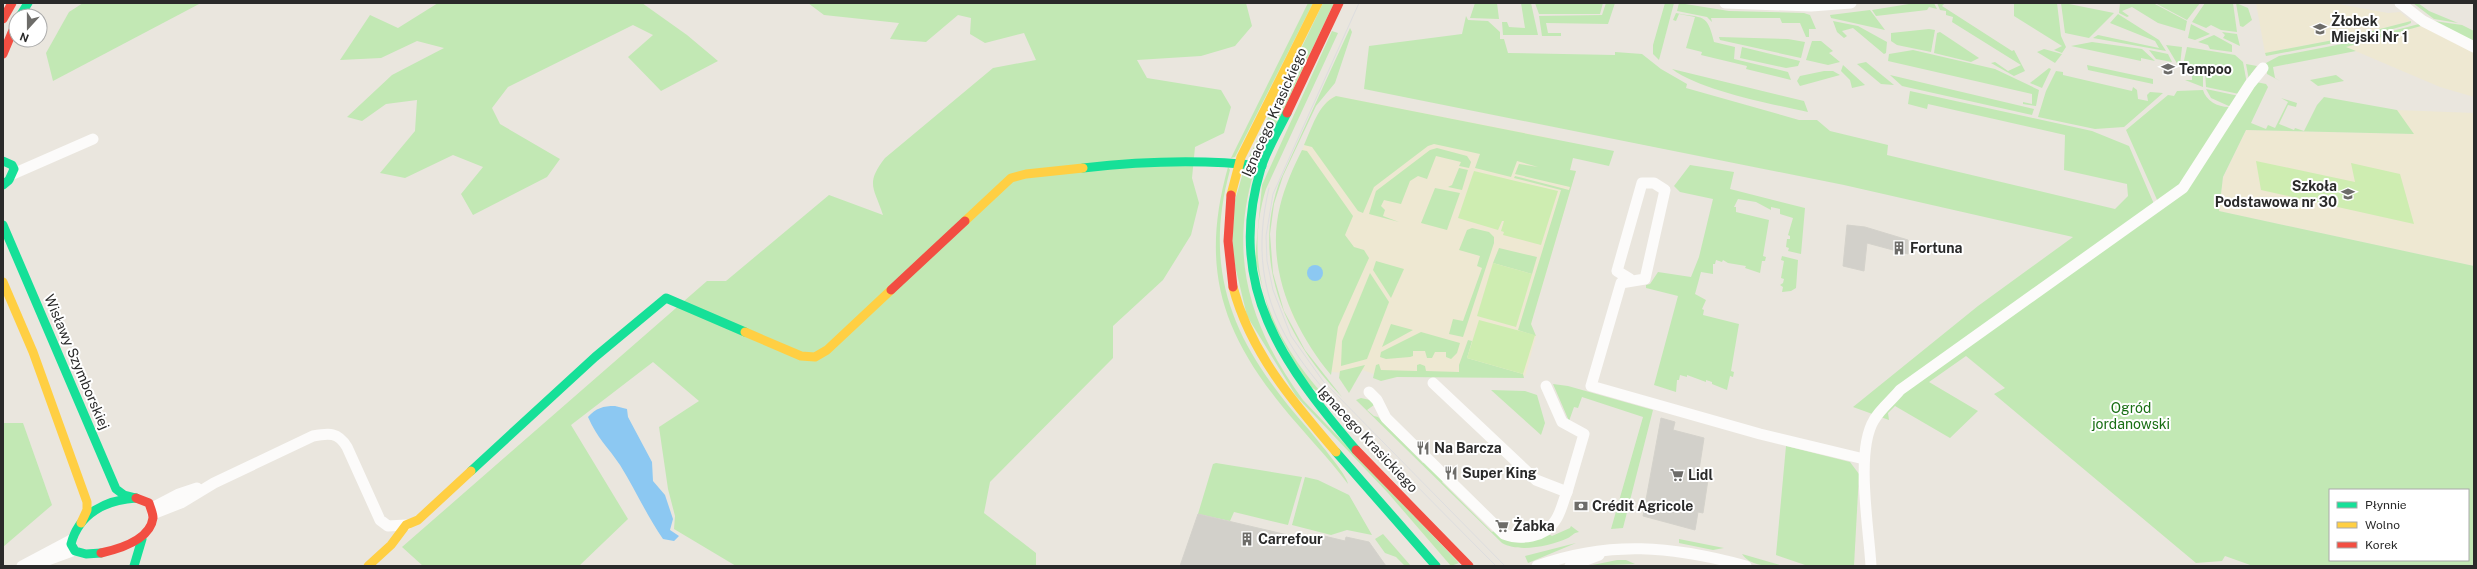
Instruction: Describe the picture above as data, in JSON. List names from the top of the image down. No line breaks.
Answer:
{"streets":{"main road":["Ignacego Krasickiego","Wisławy Szymborskiej"]},"parks":["Ogród jordanowski"],"places":{"school or university":["Żłobek Miejski Nr 1","Tempoo","Szkoła Podstawowa nr 30"],"building":["Fortuna","Carrefour"],"restaurant":["Na Barcza","Super King"],"supermarket":["Lidl","Żabka"],"bank":["Crédit Agricole"]},"legend":["Płynnie","Wolno","Korek"],"north":"bottom"}
